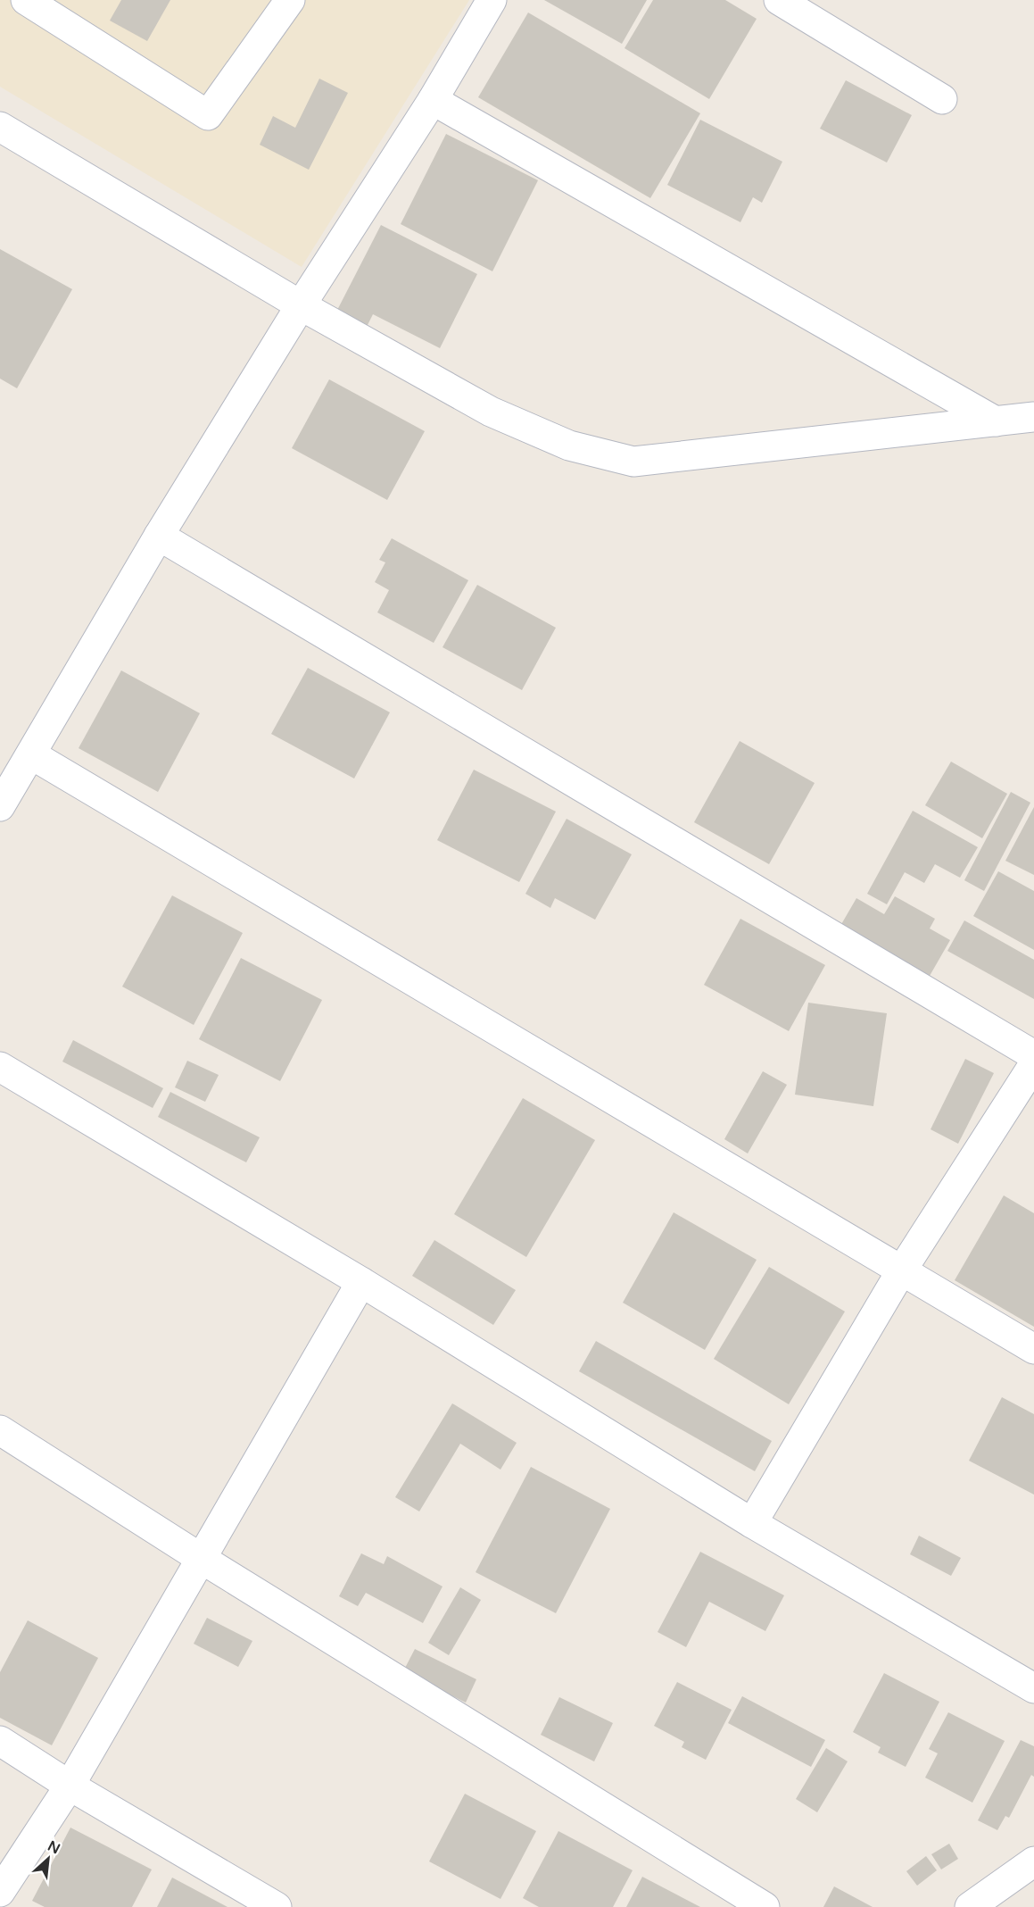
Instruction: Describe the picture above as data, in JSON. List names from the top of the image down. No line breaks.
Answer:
{"north":"top right"}
